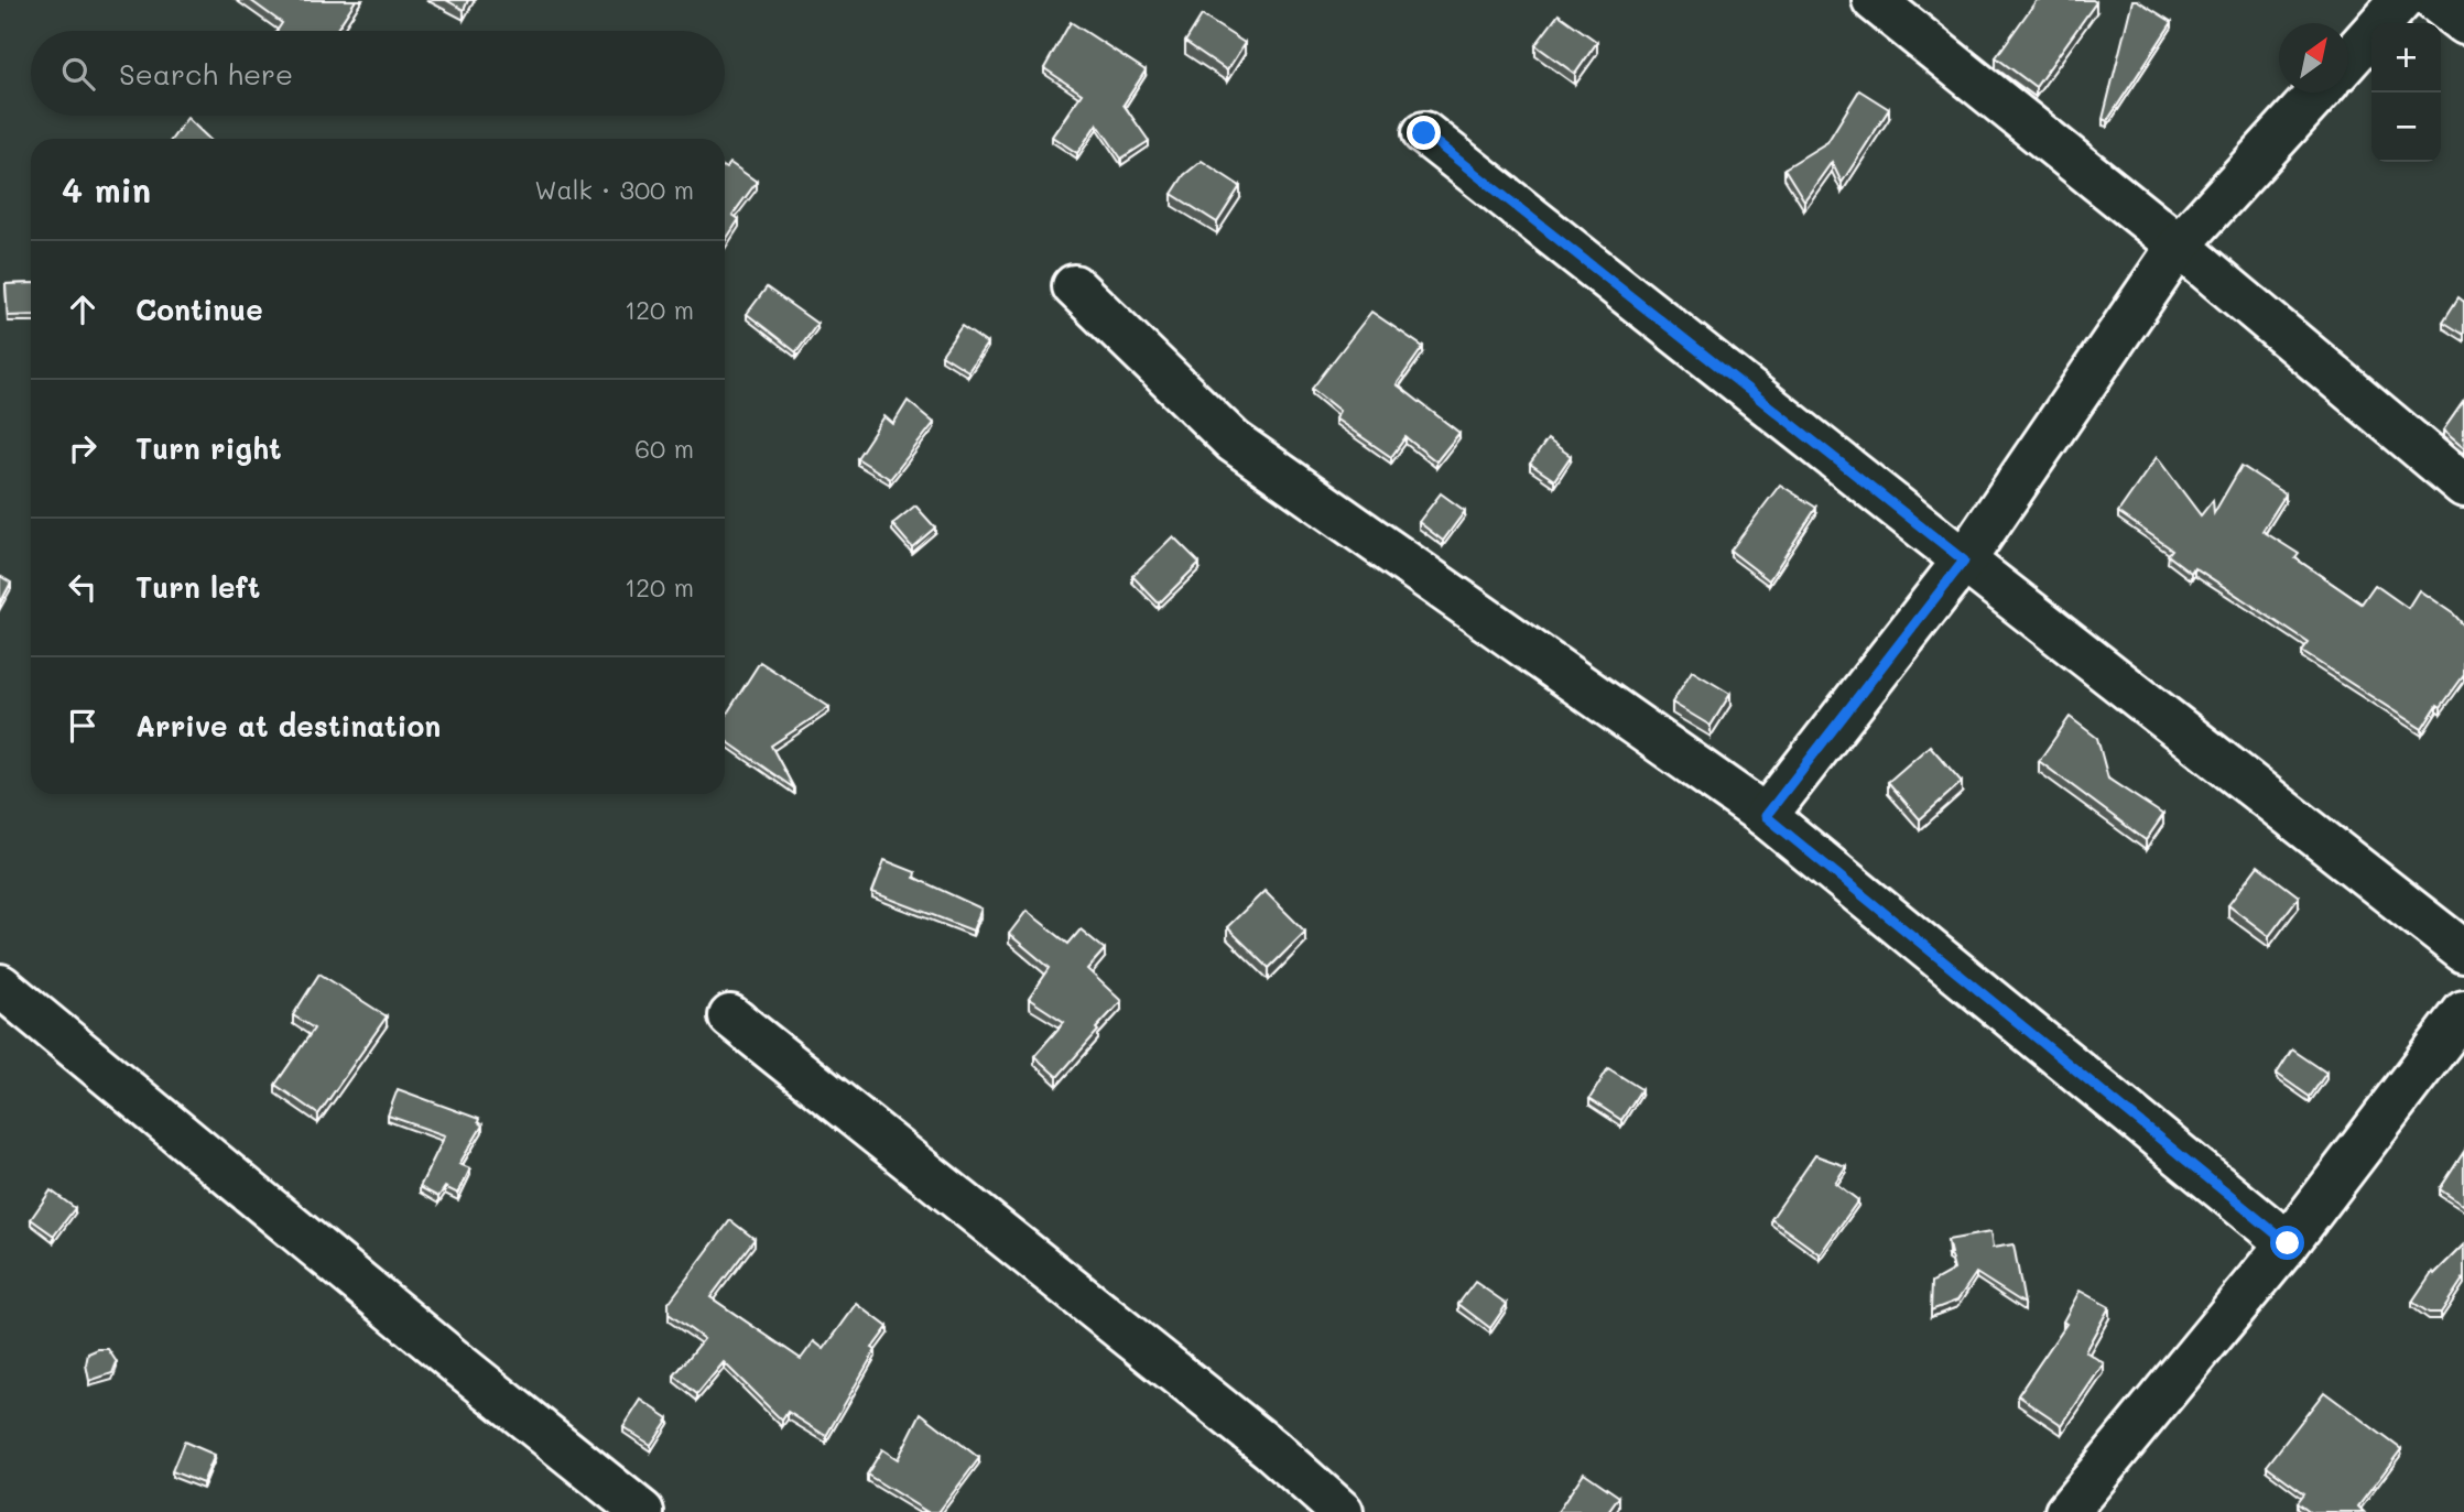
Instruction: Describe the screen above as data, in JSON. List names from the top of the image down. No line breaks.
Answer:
{"north":"top right","page":{"map_buttons":["+","−"],"search":"Search here","heading":["4 min","Walk · 300 m"],"list":[["Continue","120 m"],["Turn right","60 m"],["Turn left","120 m"],"Arrive at destination"]}}
